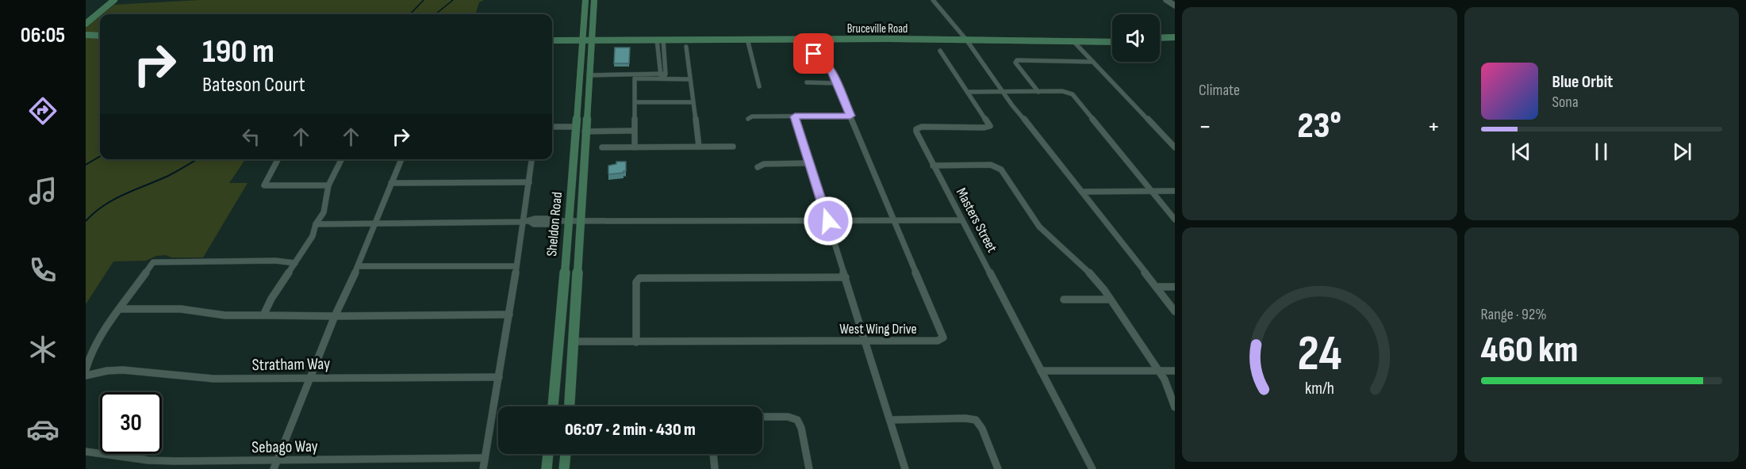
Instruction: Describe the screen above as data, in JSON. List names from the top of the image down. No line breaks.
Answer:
{"streets":{"main road":["Bruceville Road","Sheldon Road"],"street":["Masters Street","West Wing Drive","Stratham Way","Sebago Way"]},"crossings":[["Bruceville Road","Sheldon Road"],["Sheldon Road","West Wing Drive"]],"page":{"tabs":"06:05","tile":["Climate",["Range · 92%","460 km"]],"turn":["190 m","Bateson Court"],"song":["Blue Orbit","Sona"],"heat":["−","23°","+"],"limit":"30","trip":"06:07 · 2 min · 430 m","gauge":["24","km/h"]}}
